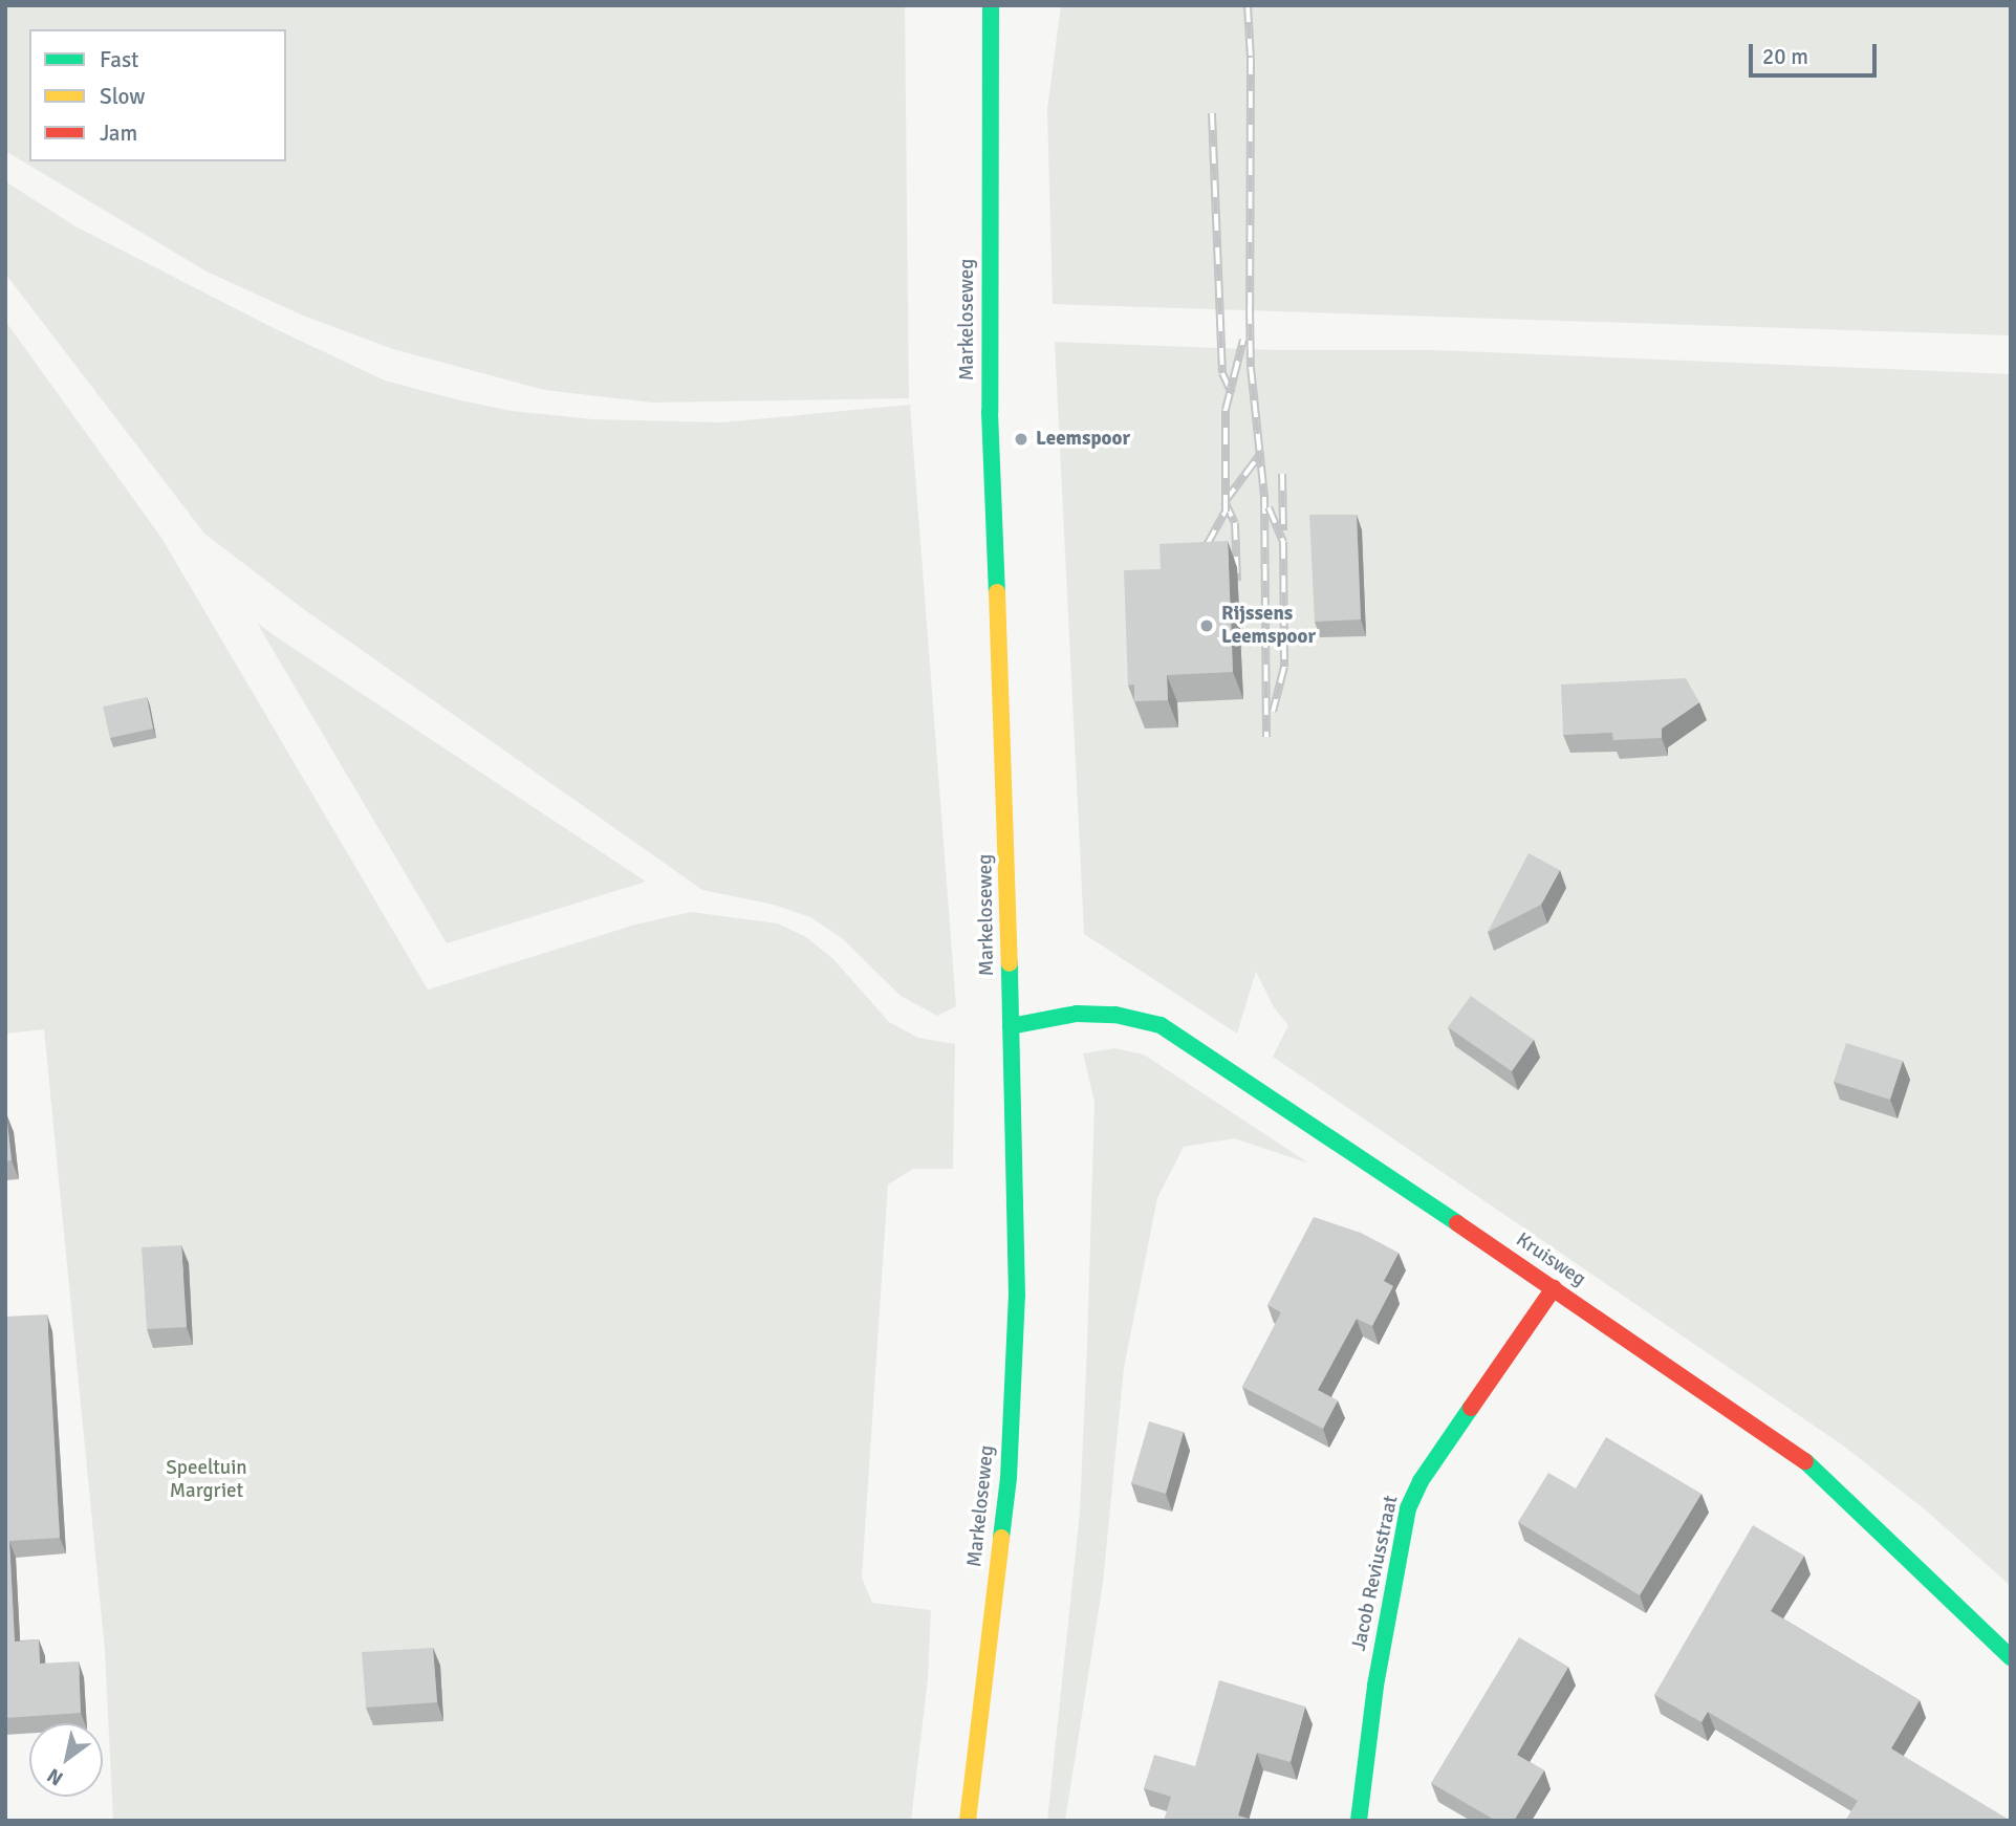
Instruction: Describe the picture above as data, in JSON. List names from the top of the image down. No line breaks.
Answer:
{"streets":{"main road":["Markeloseweg","Kruisweg","Jacob Reviusstraat"]},"crossings":[["Markeloseweg","Kruisweg"],["Kruisweg","Jacob Reviusstraat"]],"parks":["Speeltuin Margriet"],"places":["Leemspoor","Rijssens Leemspoor"],"legend":["Fast","Slow","Jam"],"scale_bar":"20 m","north":"bottom left"}
